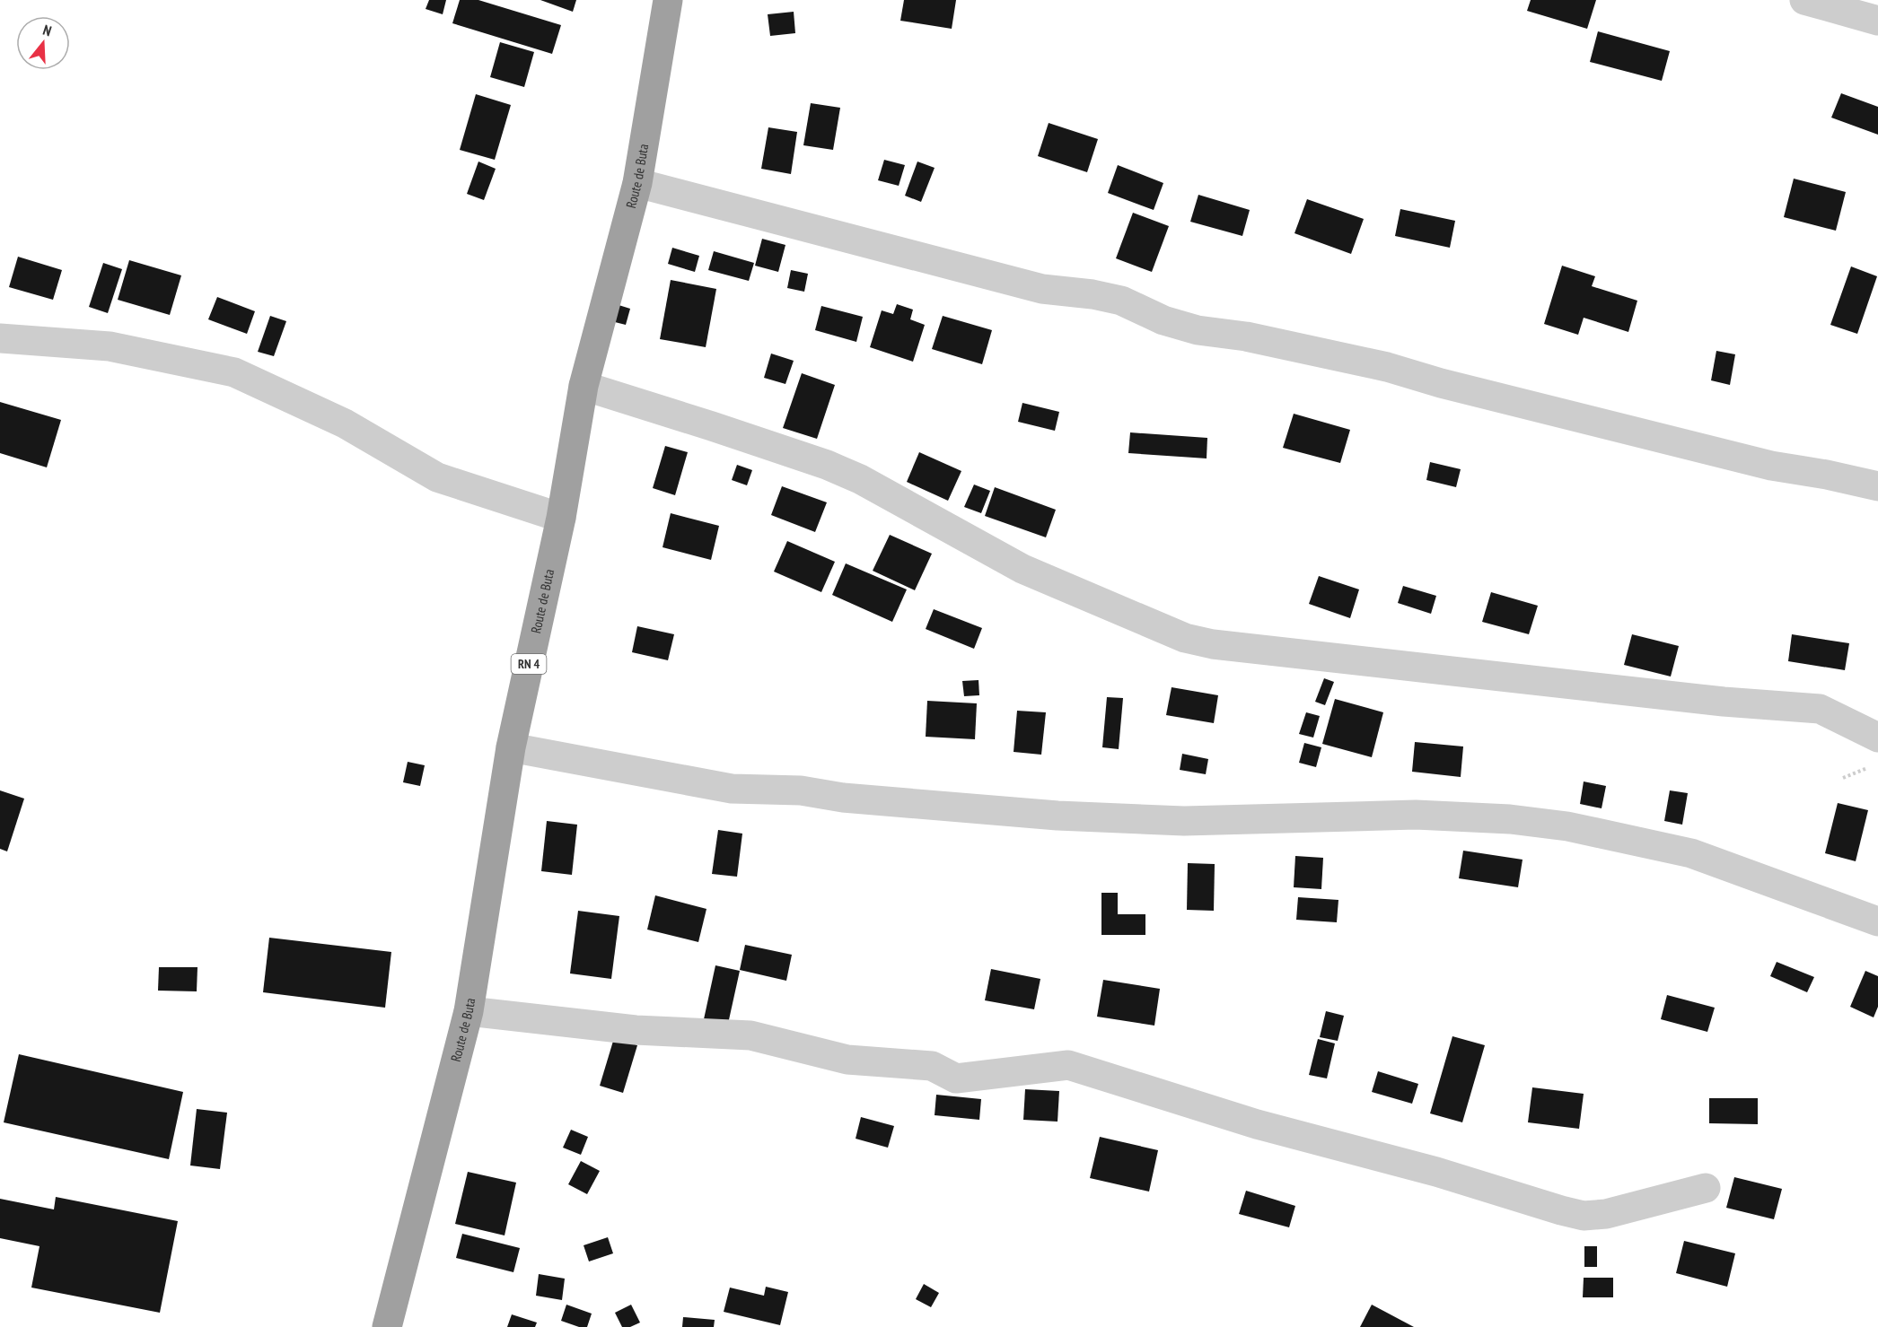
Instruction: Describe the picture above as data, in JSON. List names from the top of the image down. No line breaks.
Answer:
{"streets":{"highway":["Route de Buta","RN 4"]},"north":"top"}
